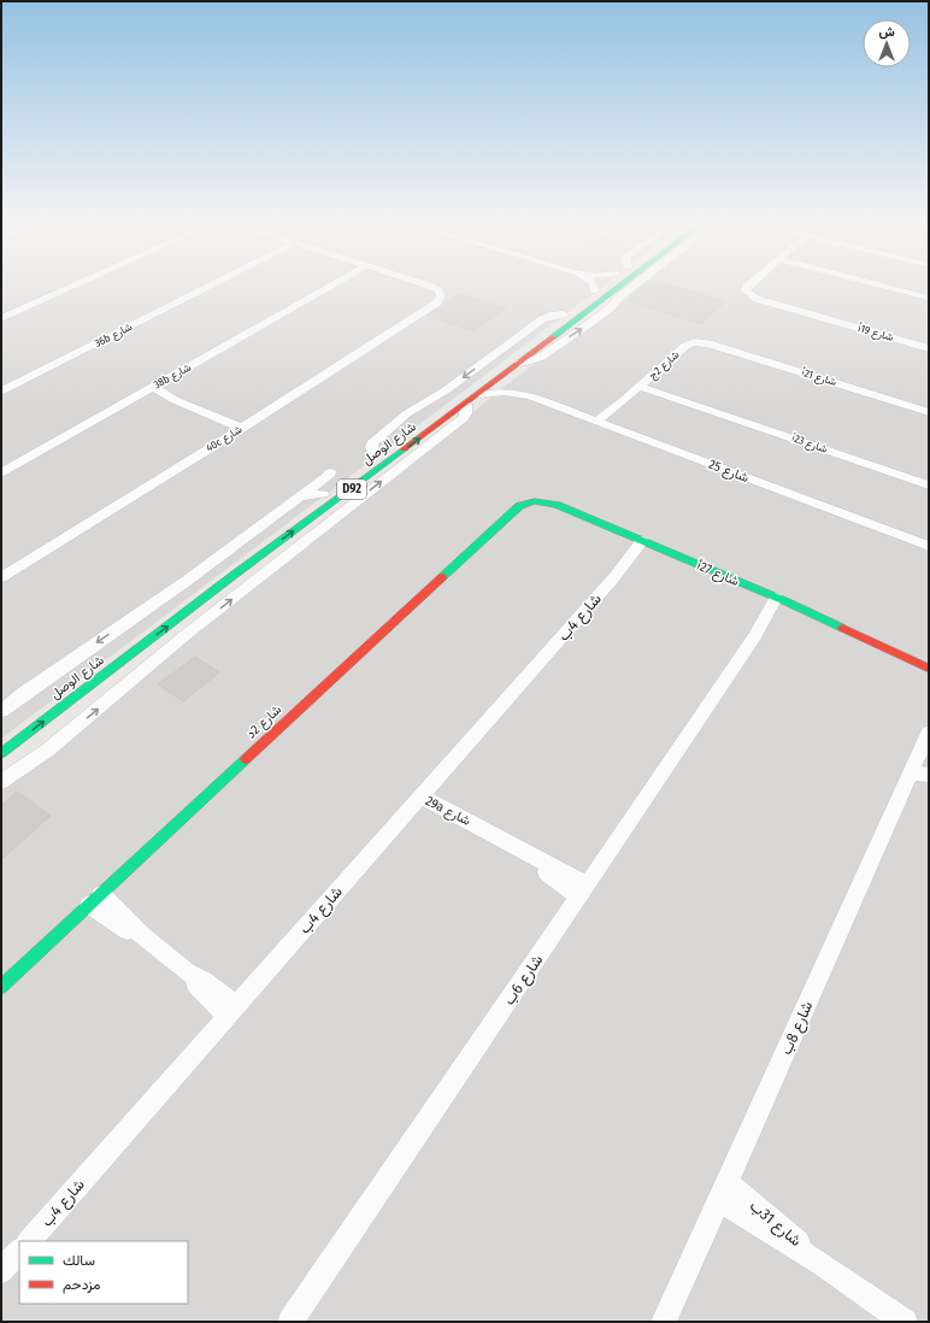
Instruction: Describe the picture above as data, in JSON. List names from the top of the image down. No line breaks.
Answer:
{"streets":{"main road":["شارع الوصل","D92","شارع 27أ","شارع 2د"],"street":["شارع 19أ","36b شارع","شارع 2ج","38b شارع","شارع 21أ","40c شارع","شارع 23أ","شارع 25","شارع 4ب","29a شارع","شارع 6ب","شارع 8ب","شارع 31ب"]},"crossings":[["شارع 2ج","شارع 21أ"],["شارع 2ج","شارع 23أ"],["شارع 2ج","شارع 25"],["شارع الوصل","شارع 25"],["شارع 27أ","شارع 4ب"],["شارع 27أ","شارع 2د"],["شارع 27أ","شارع 6ب"],["شارع 4ب","29a شارع"],["29a شارع","شارع 6ب"],["شارع 8ب","شارع 31ب"]],"legend":["سالك","مزدحم"],"north":"top"}
